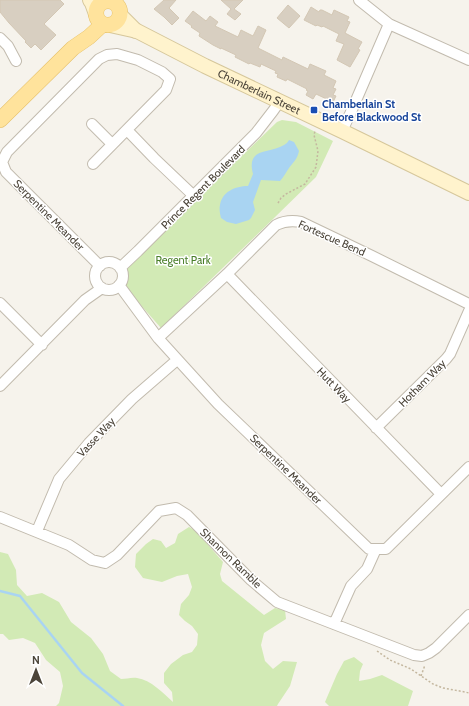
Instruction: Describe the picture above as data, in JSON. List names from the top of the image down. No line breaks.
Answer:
{"streets":{"main road":["Chamberlain Street"],"street":["Prince Regent Boulevard","Serpentine Meander","Fortescue Bend","Hotham Way","Hutt Way","Vasse Way","Shannon Ramble"]},"crossings":[["Chamberlain Street","Prince Regent Boulevard"],["Prince Regent Boulevard","Serpentine Meander"],["Serpentine Meander","Fortescue Bend"],["Serpentine Meander","Vasse Way"],["Fortescue Bend","Hutt Way"],["Hotham Way","Hutt Way"],["Vasse Way","Shannon Ramble"]],"parks":["Regent Park"],"places":{"transit":["Chamberlain St Before Blackwood St"]},"north":"top"}
